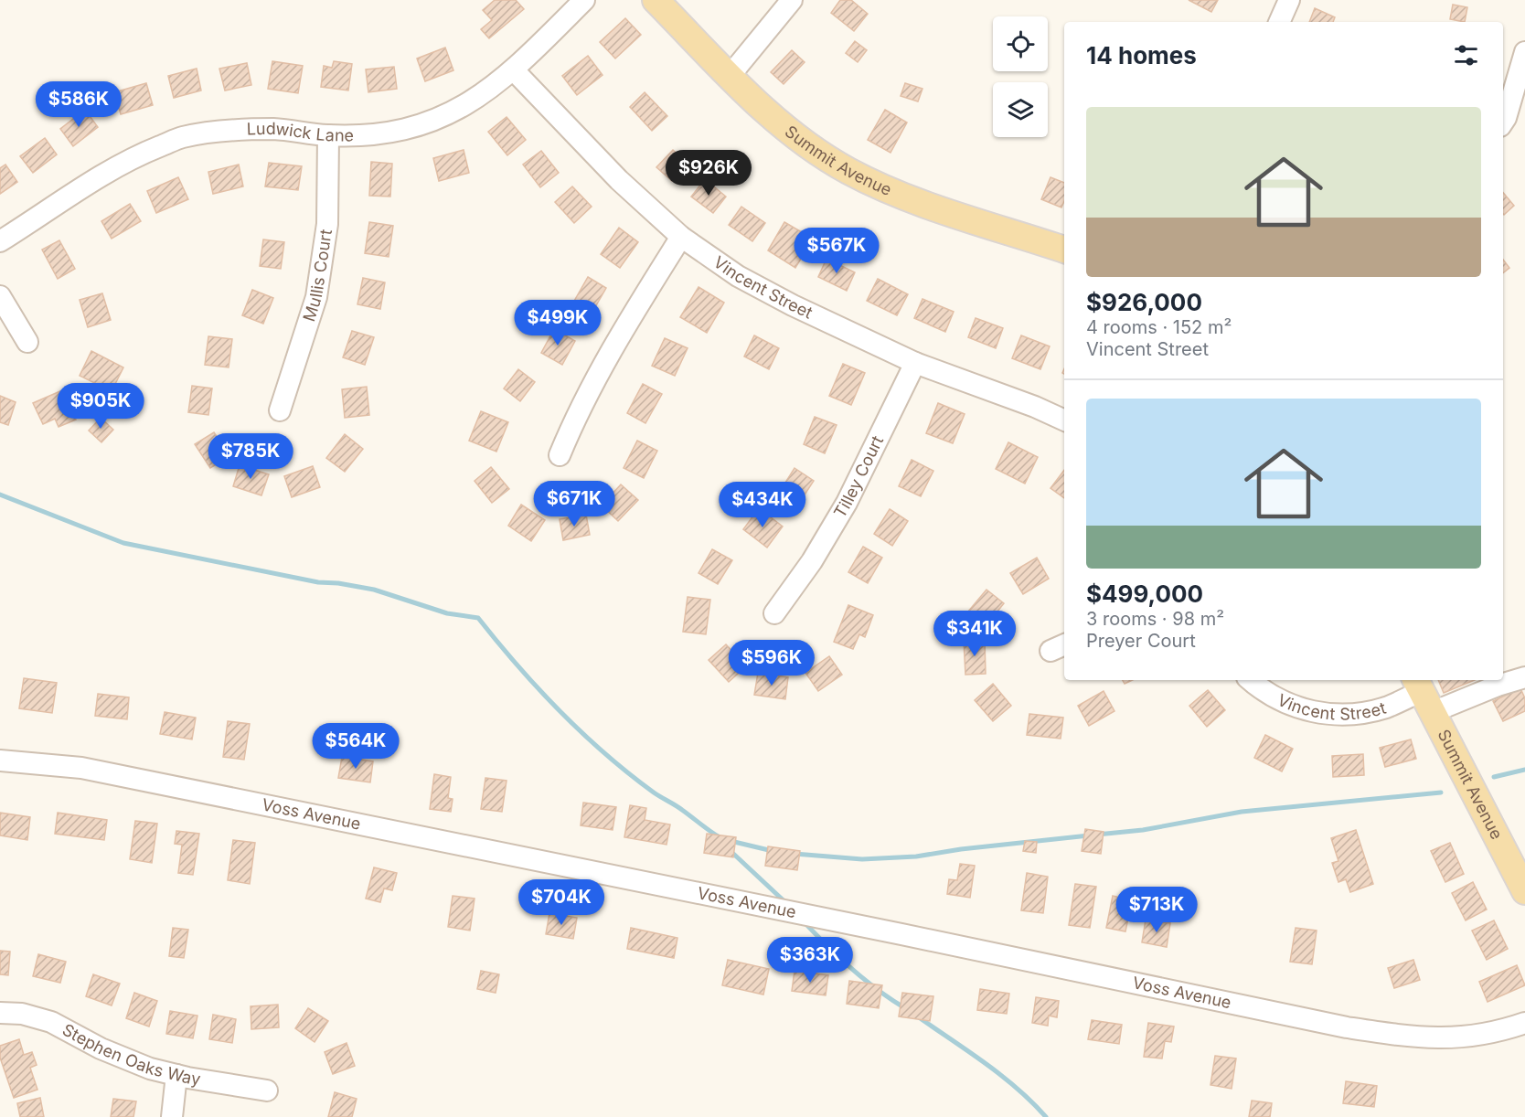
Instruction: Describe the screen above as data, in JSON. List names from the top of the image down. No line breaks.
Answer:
{"streets":{"main road":["Summit Avenue"],"street":["Ludwick Lane","Mullis Court","Vincent Street","Tilley Court","Voss Avenue","Stephen Oaks Way"]},"crossings":[["Ludwick Lane","Mullis Court"],["Ludwick Lane","Vincent Street"],["Summit Avenue","Vincent Street"],["Vincent Street","Tilley Court"]],"page":{"heading":"14 homes","price":["$586K","$926K","$567K","$499K","$905K","$785K","$671K","$434K","$341K","$596K","$564K","$704K","$713K","$363K"],"list":[{"name":"$926,000","note":"4 rooms · 152 m² · Vincent Street"},{"name":"$499,000","note":"3 rooms · 98 m² · Preyer Court"}]}}
